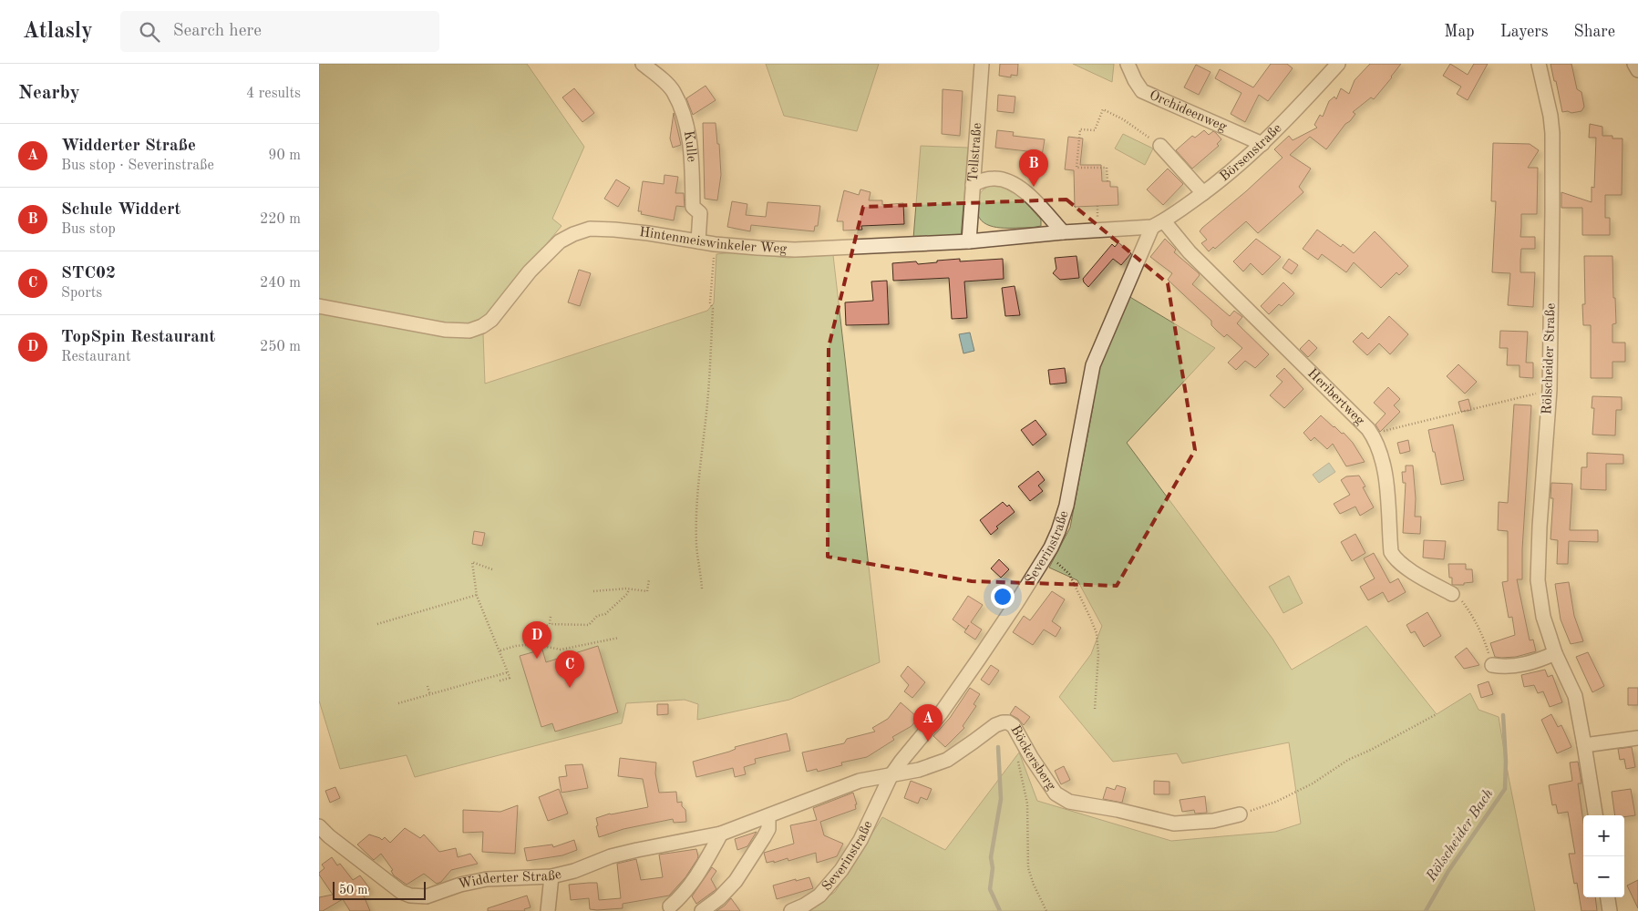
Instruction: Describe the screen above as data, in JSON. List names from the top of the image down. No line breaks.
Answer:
{"streets":{"street":["Orchideenweg","Kulle","Börsenstraße","Tellstraße","Hintenmeiswinkeler Weg","Rölscheider Straße","Heribertweg","Severinstraße","Böckersberg","Widderter Straße"]},"crossings":[["Orchideenweg","Börsenstraße"],["Kulle","Hintenmeiswinkeler Weg"],["Börsenstraße","Hintenmeiswinkeler Weg"],["Börsenstraße","Heribertweg"],["Börsenstraße","Severinstraße"],["Tellstraße","Hintenmeiswinkeler Weg"],["Hintenmeiswinkeler Weg","Heribertweg"],["Hintenmeiswinkeler Weg","Severinstraße"],["Heribertweg","Severinstraße"],["Severinstraße","Böckersberg"],["Severinstraße","Widderter Straße"],["Böckersberg","Widderter Straße"]],"water":["Rölscheider Bach"],"scale_bar":"50 m","page":{"header":"Atlasly","search":"Search here","nav":["Map","Layers","Share"],"heading":["Nearby","4 results"],"list":[{"mark":"A","name":"Widderter Straße","note":"Bus stop · Severinstraße","value":"90 m"},{"mark":"B","name":"Schule Widdert","note":"Bus stop","value":"220 m"},{"mark":"C","name":"STC02","note":"Sports","value":"240 m"},{"mark":"D","name":"TopSpin Restaurant","note":"Restaurant","value":"250 m"}],"pins":["B","D","C","A"],"map_buttons":["+","−"],"scale":"50 m"}}
